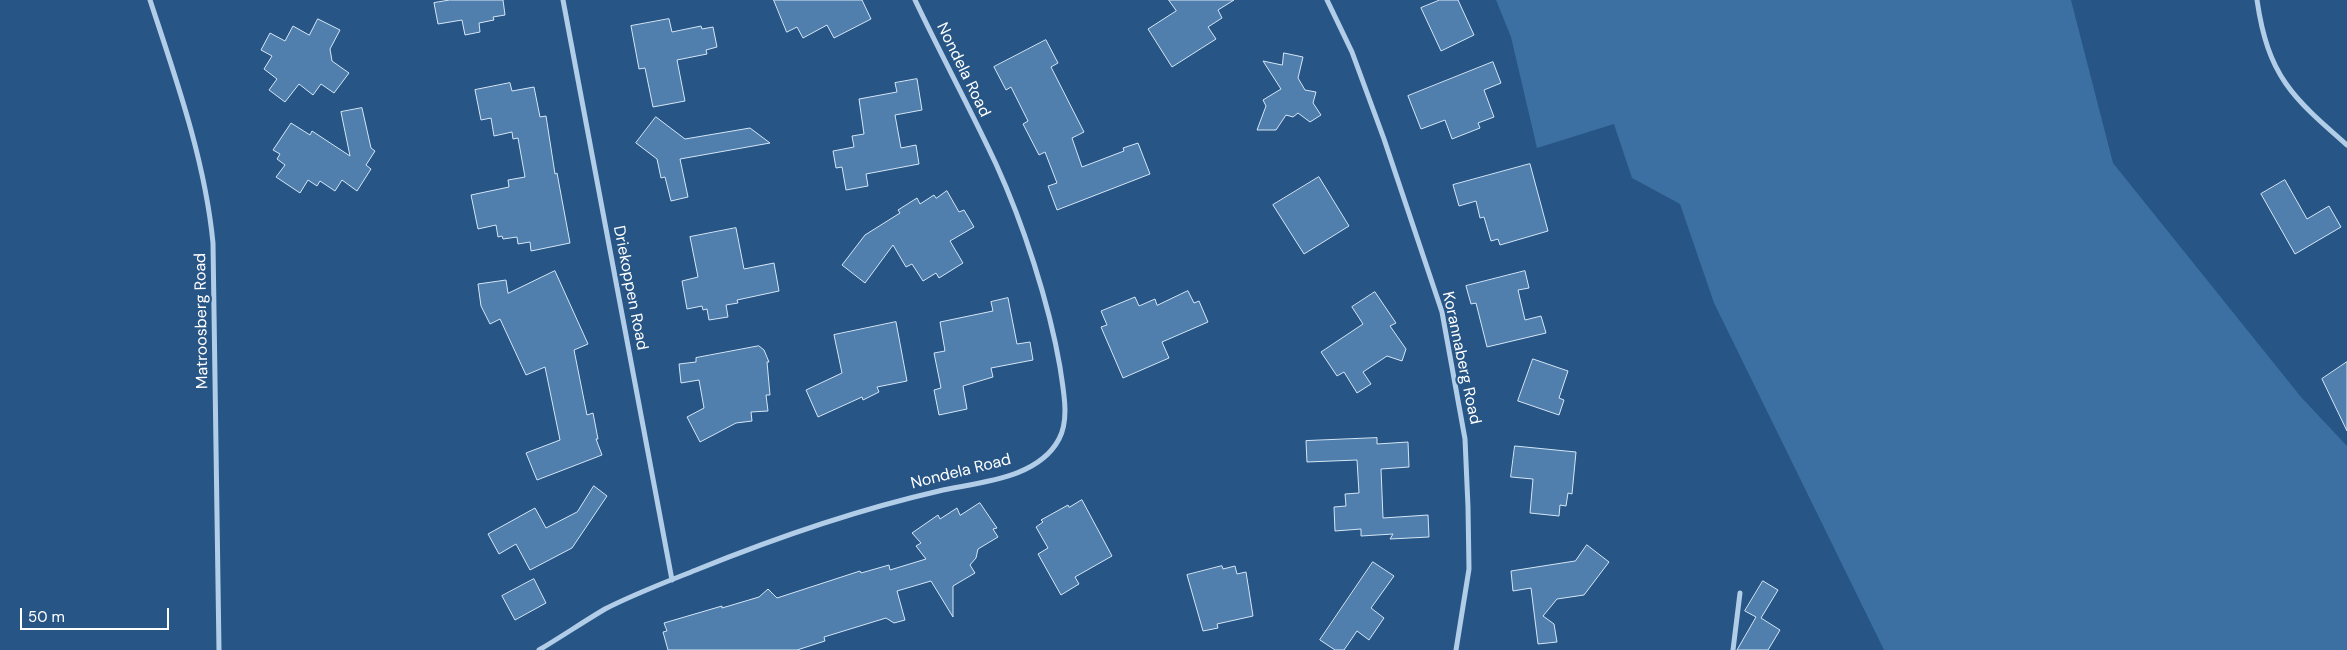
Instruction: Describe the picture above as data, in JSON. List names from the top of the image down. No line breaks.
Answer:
{"streets":{"street":["Nondela Road","Driekoppen Road","Matroosberg Road","Korannaberg Road"]},"crossings":[["Nondela Road","Driekoppen Road"]],"scale_bar":"50 m"}
